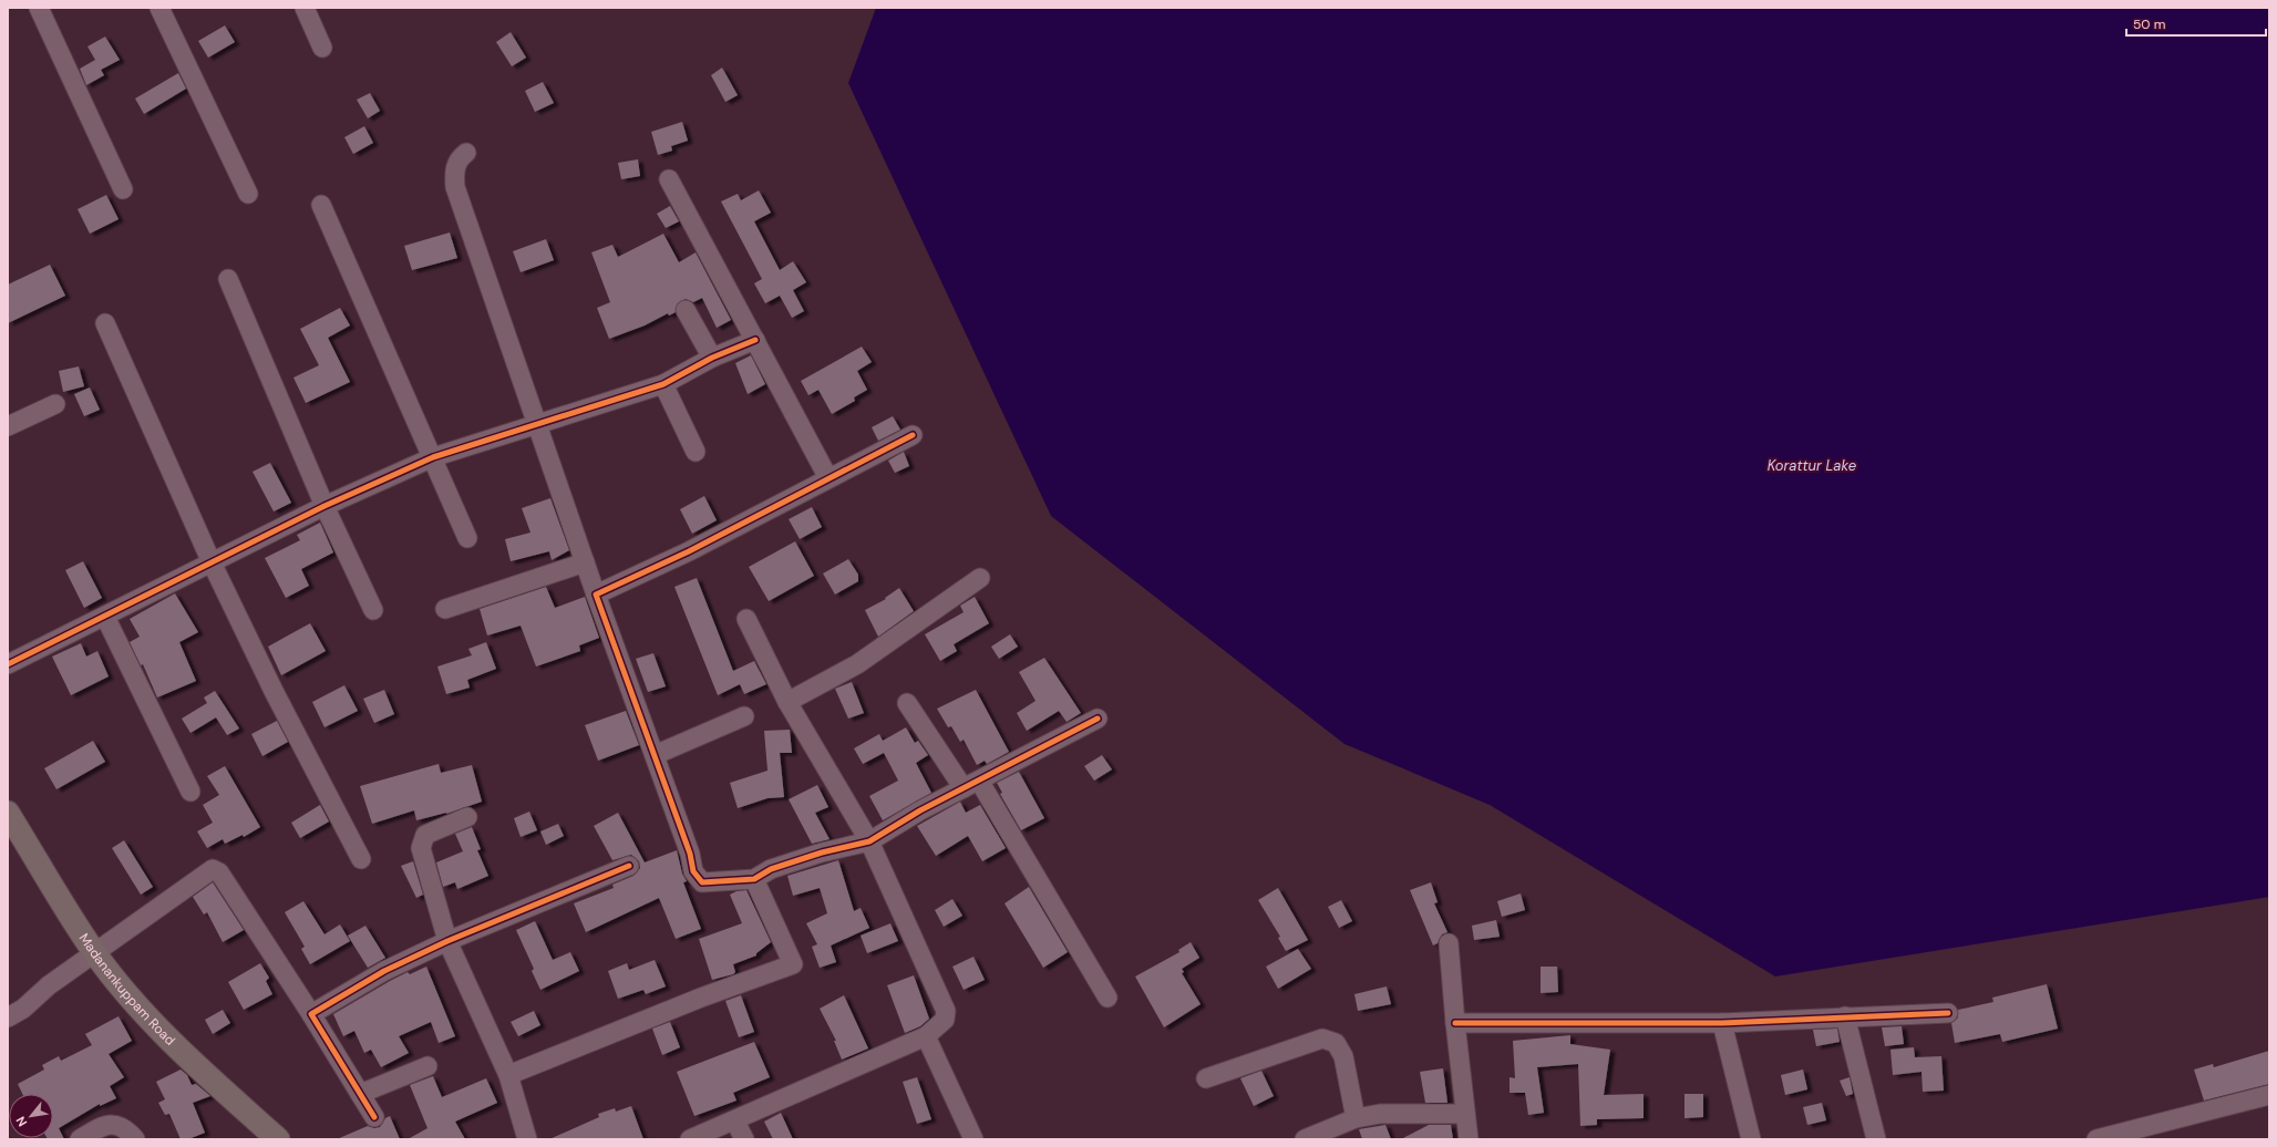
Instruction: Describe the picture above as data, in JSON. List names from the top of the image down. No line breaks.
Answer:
{"streets":{"main road":["Madanankuppam Road"]},"water":["Korattur Lake"],"scale_bar":"50 m","north":"bottom left"}
